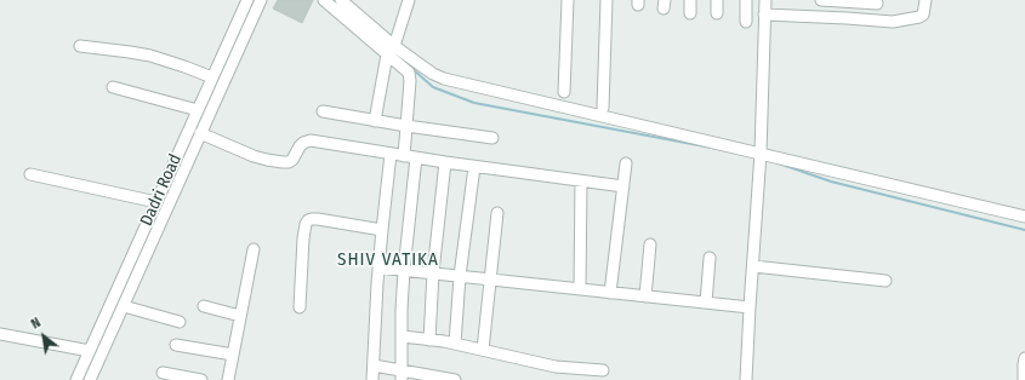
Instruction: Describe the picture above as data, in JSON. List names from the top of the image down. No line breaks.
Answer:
{"streets":{"street":["Dadri Road"]},"districts":["SHIV VATIKA"],"north":"top left"}
